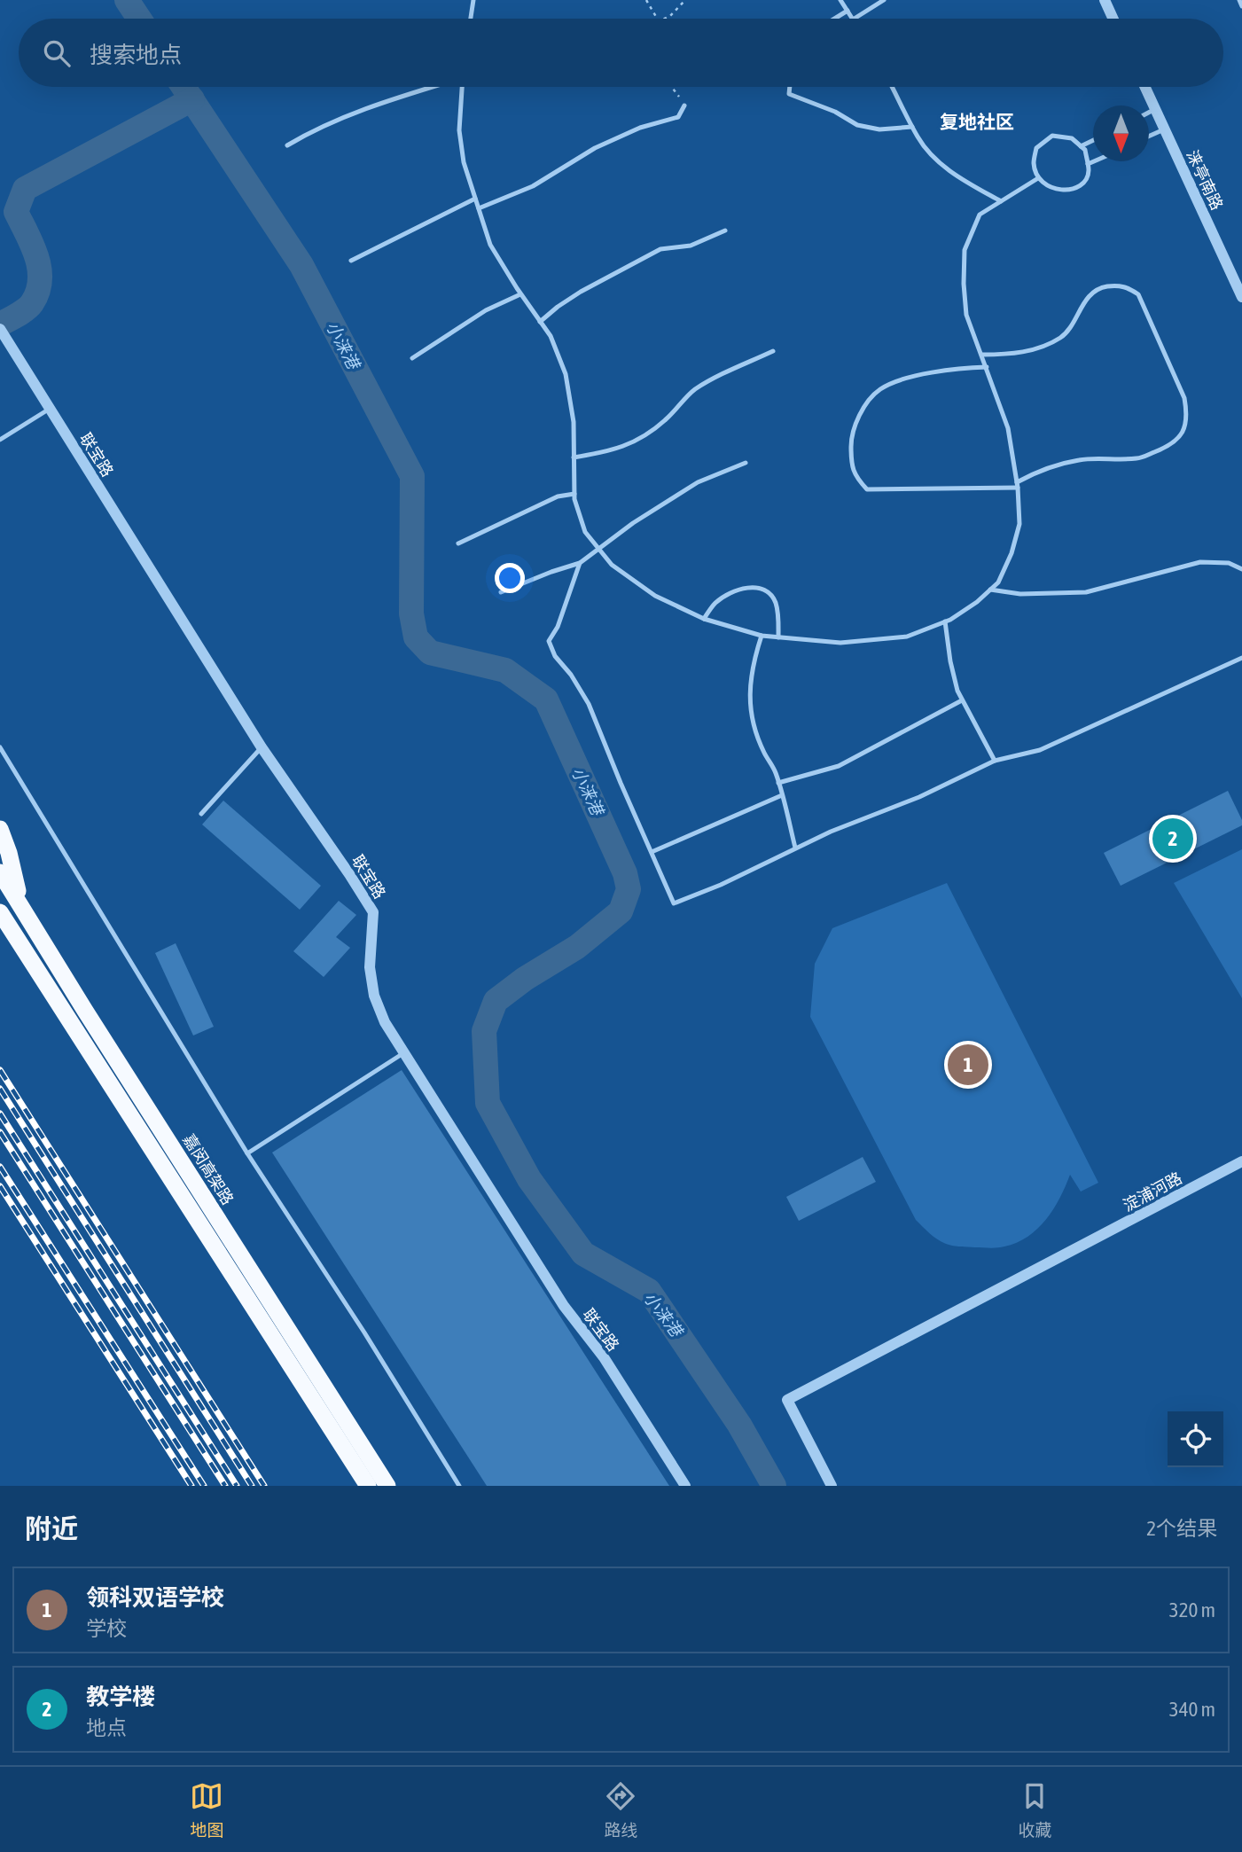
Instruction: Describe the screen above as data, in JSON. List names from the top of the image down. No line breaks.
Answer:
{"streets":{"highway":["嘉闵高架路"],"street":["涞亭南路","联宝路","淀浦河路"]},"districts":["复地社区"],"water":["小涞港"],"north":"bottom","page":{"search":"搜索地点","pins":["2","1"],"heading":["附近","2个结果"],"list":[{"mark":"1","name":"领科双语学校","note":"学校","value":"320 m"},{"mark":"2","name":"教学楼","note":"地点","value":"340 m"}],"nav":["地图","路线","收藏"]}}
